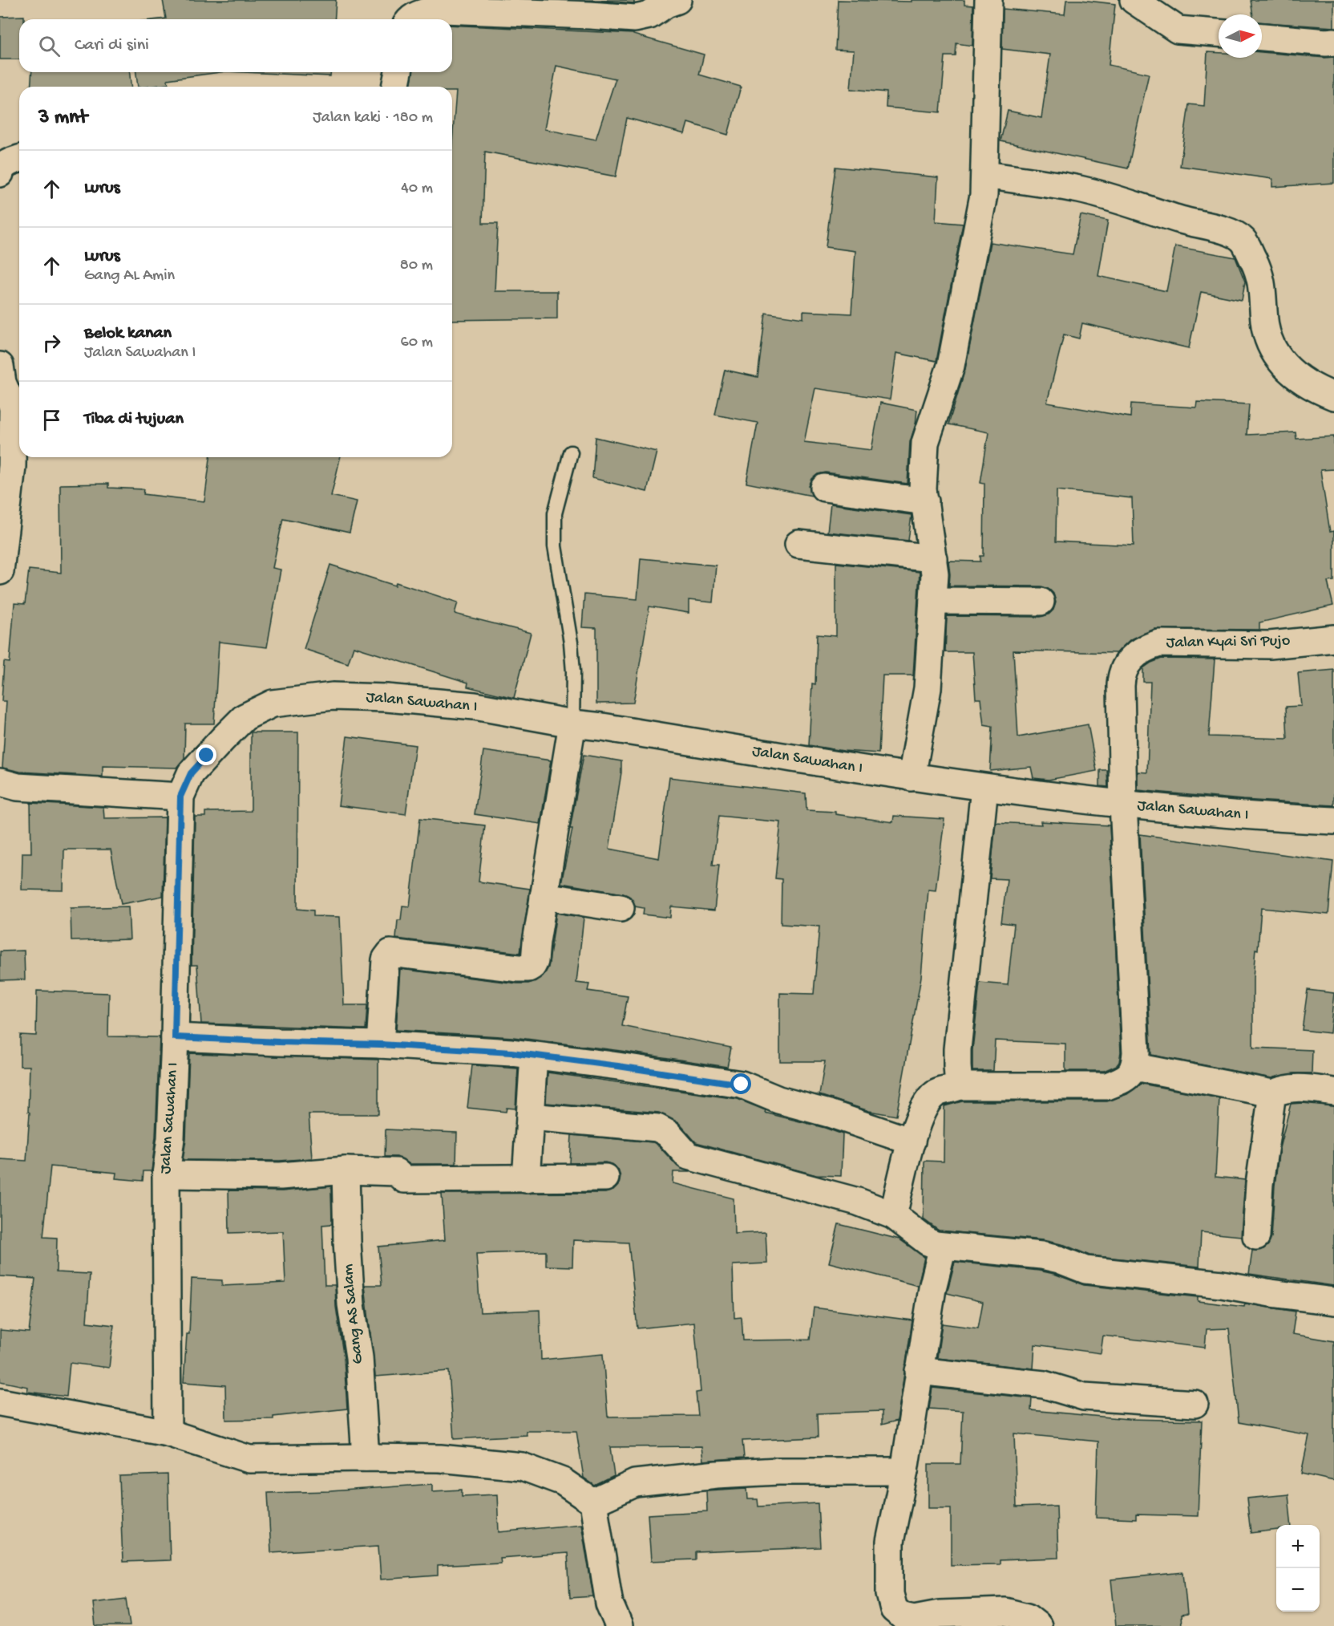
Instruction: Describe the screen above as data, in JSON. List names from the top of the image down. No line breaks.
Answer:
{"streets":{"street":["Jalan Kyai Sri Pujo","Jalan Sawahan I","Gang AS Salam"]},"crossings":[["Jalan Kyai Sri Pujo","Jalan Sawahan I"]],"north":"right","page":{"search":"Cari di sini","heading":["3 mnt","Jalan kaki · 180 m"],"list":[["Lurus","40 m"],["Lurus","Gang AL Amin","80 m"],["Belok kanan","Jalan Sawahan I","60 m"],"Tiba di tujuan"],"map_buttons":["+","−"]}}
